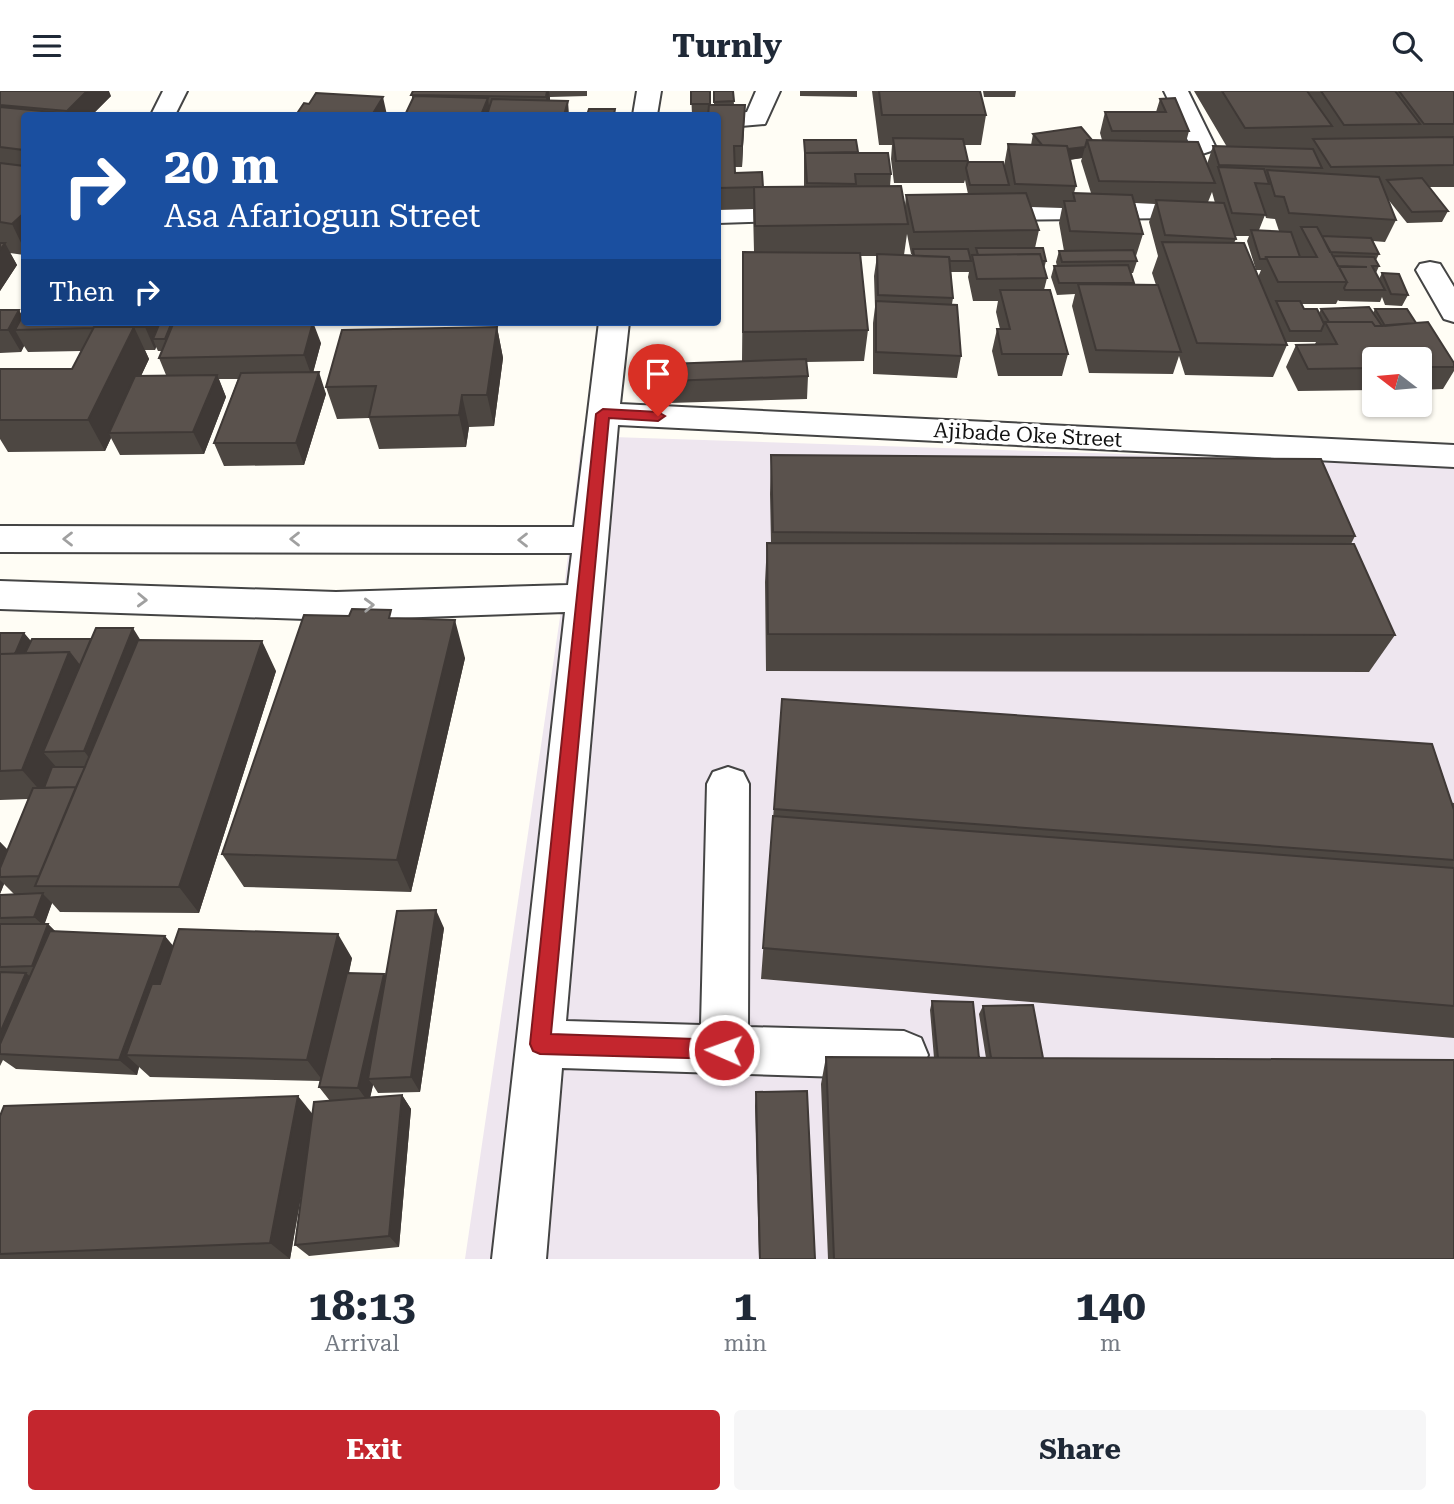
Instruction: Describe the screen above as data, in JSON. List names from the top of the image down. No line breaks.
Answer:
{"streets":{"street":["Ajibade Oke Street"]},"north":"left","page":{"header":"Turnly","turn":["20 m","Asa Afariogun Street"],"then":"Then","eta":["18:13","Arrival","1","min","140","m"],"buttons":["Exit","Share"]}}
